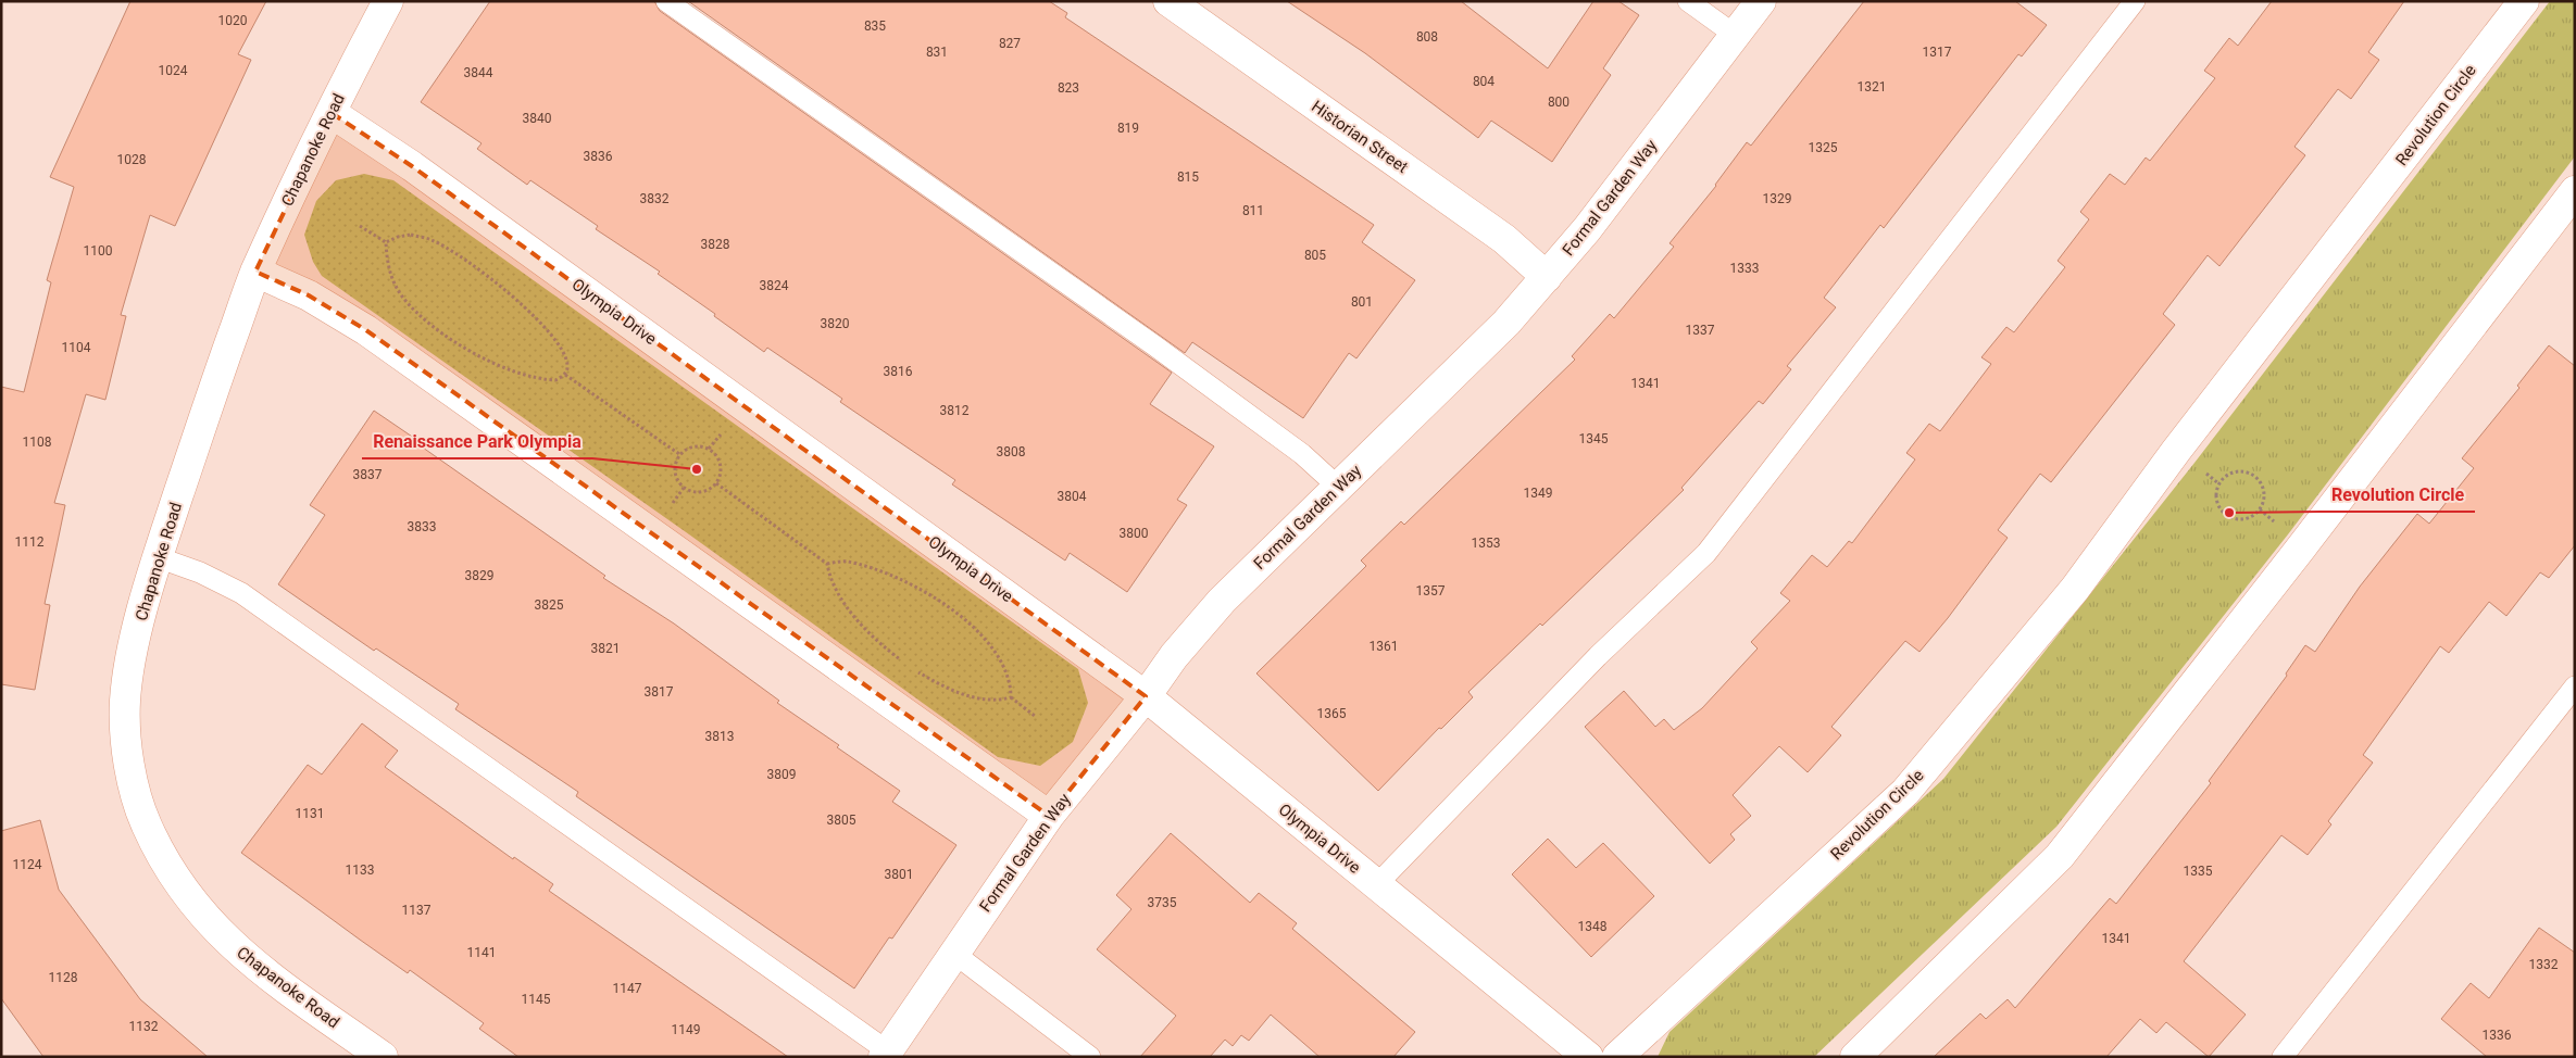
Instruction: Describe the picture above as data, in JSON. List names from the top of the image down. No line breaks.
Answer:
{"streets":{"street":["Revolution Circle","Historian Street","Chapanoke Road","Formal Garden Way","Olympia Drive"]},"crossings":[["Historian Street","Formal Garden Way"],["Chapanoke Road","Olympia Drive"],["Formal Garden Way","Olympia Drive"]],"places":["Renaissance Park Olympia","Revolution Circle"],"house_numbers":["1020","835","808","827","831","1317","1024","3844","804","1321","823","800","3840","819","1325","3836","1028","815","3832","1329","811","3828","1100","805","1333","3824","801","3820","1337","1104","3816","1341","3812","1345","1108","3808","3837","1349","3804","3833","3800","1112","1353","3829","1357","3825","1361","3821","3817","1365","3813","3809","1131","3805","1124","1133","1335","3801","3735","1137","1348","1341","1141","1332","1128","1147","1145","1132","1149","1336"]}
